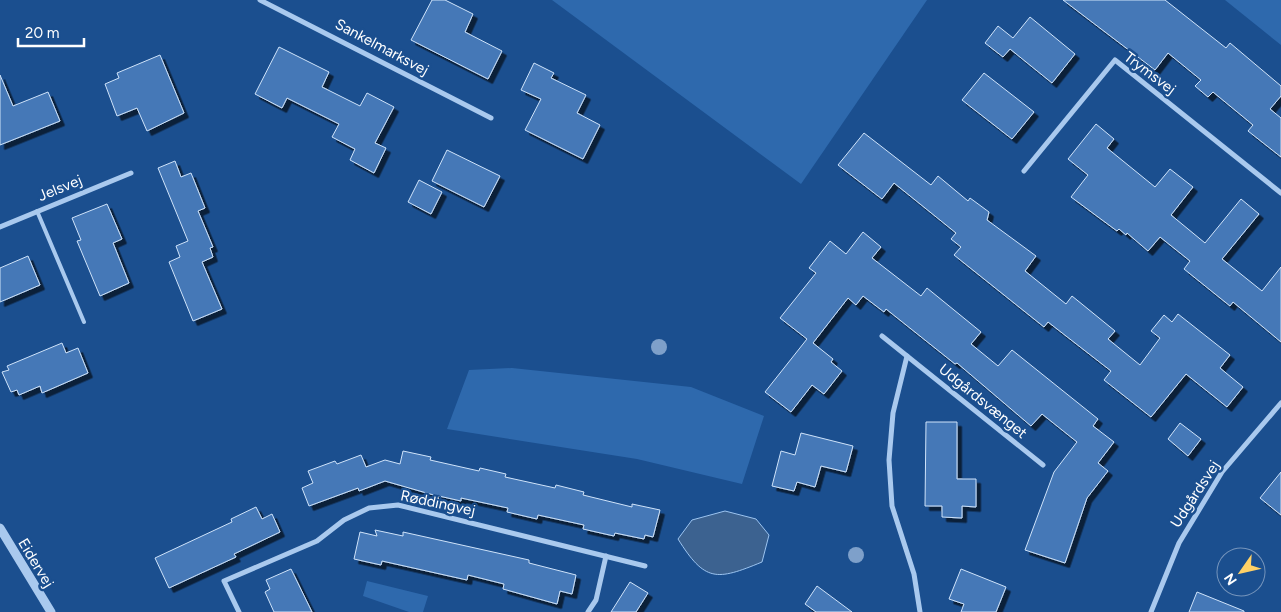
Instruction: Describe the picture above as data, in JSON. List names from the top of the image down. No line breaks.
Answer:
{"streets":{"street":["Sankelmarksvej","Trymsvej","Jelsvej","Udgårdsvænget","Udgårdsvej","Røddingvej","Eidervej"]},"scale_bar":"20 m","north":"bottom left"}
